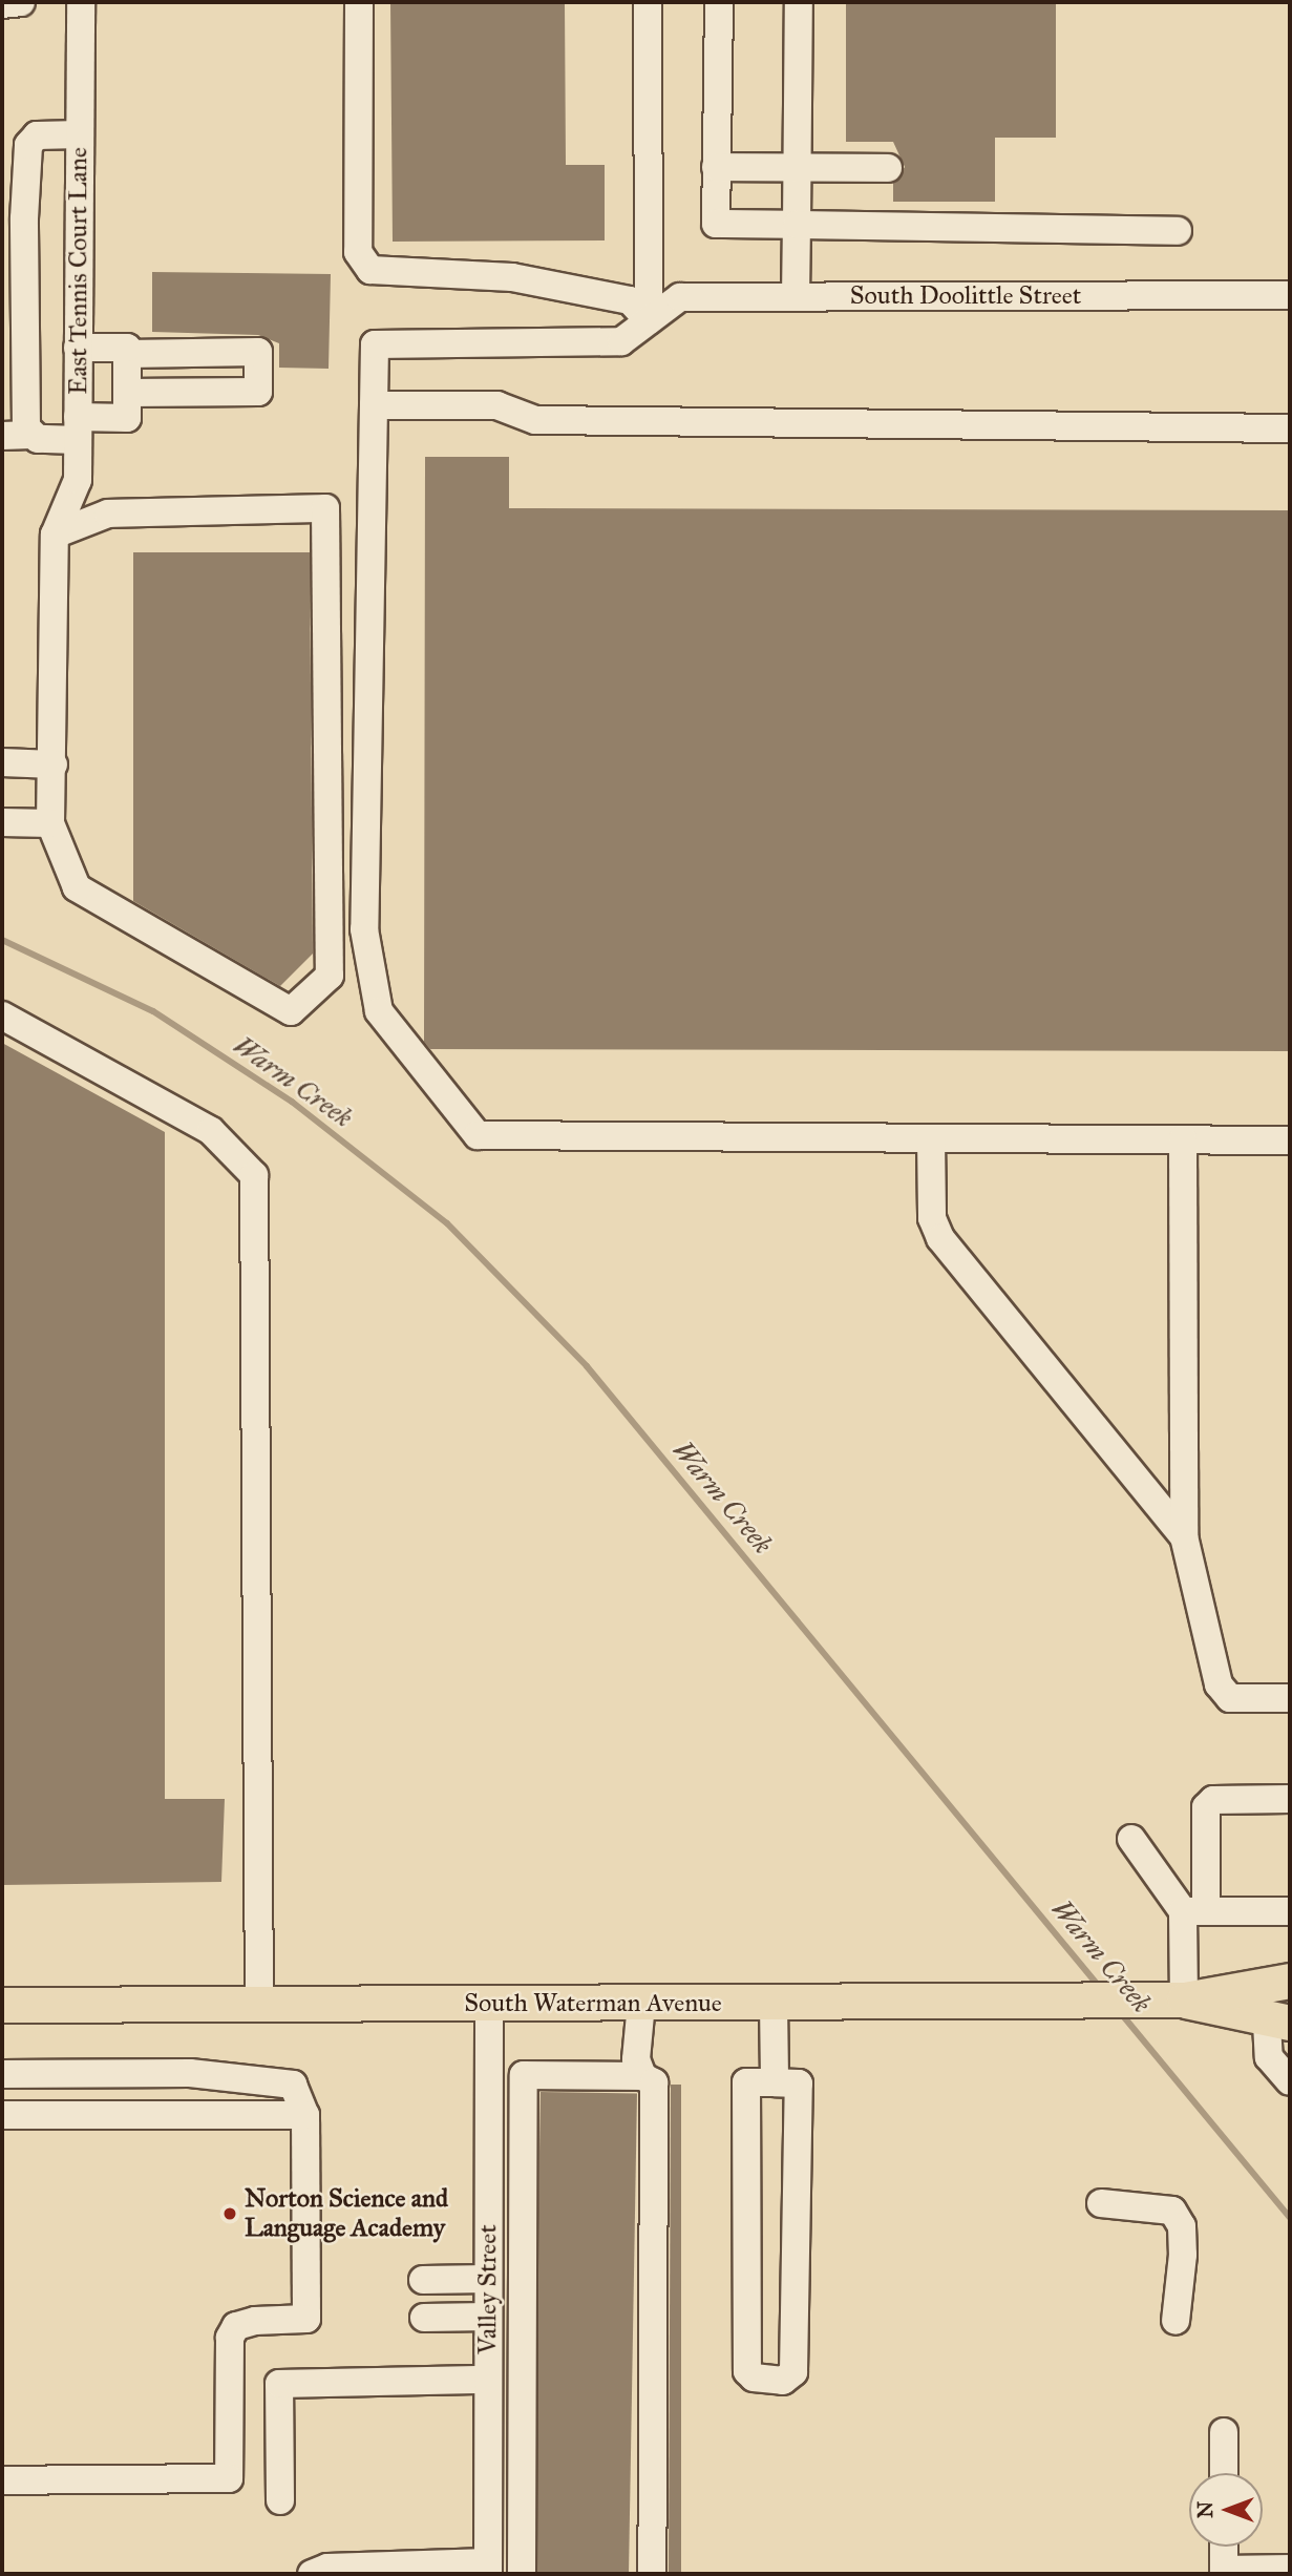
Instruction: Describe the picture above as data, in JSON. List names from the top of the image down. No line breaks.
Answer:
{"streets":{"main road":["South Waterman Avenue"],"street":["East Tennis Court Lane","South Doolittle Street","Valley Street"]},"crossings":[["South Waterman Avenue","Valley Street"]],"water":["Warm Creek"],"places":["Norton Science and Language Academy"],"north":"left"}
